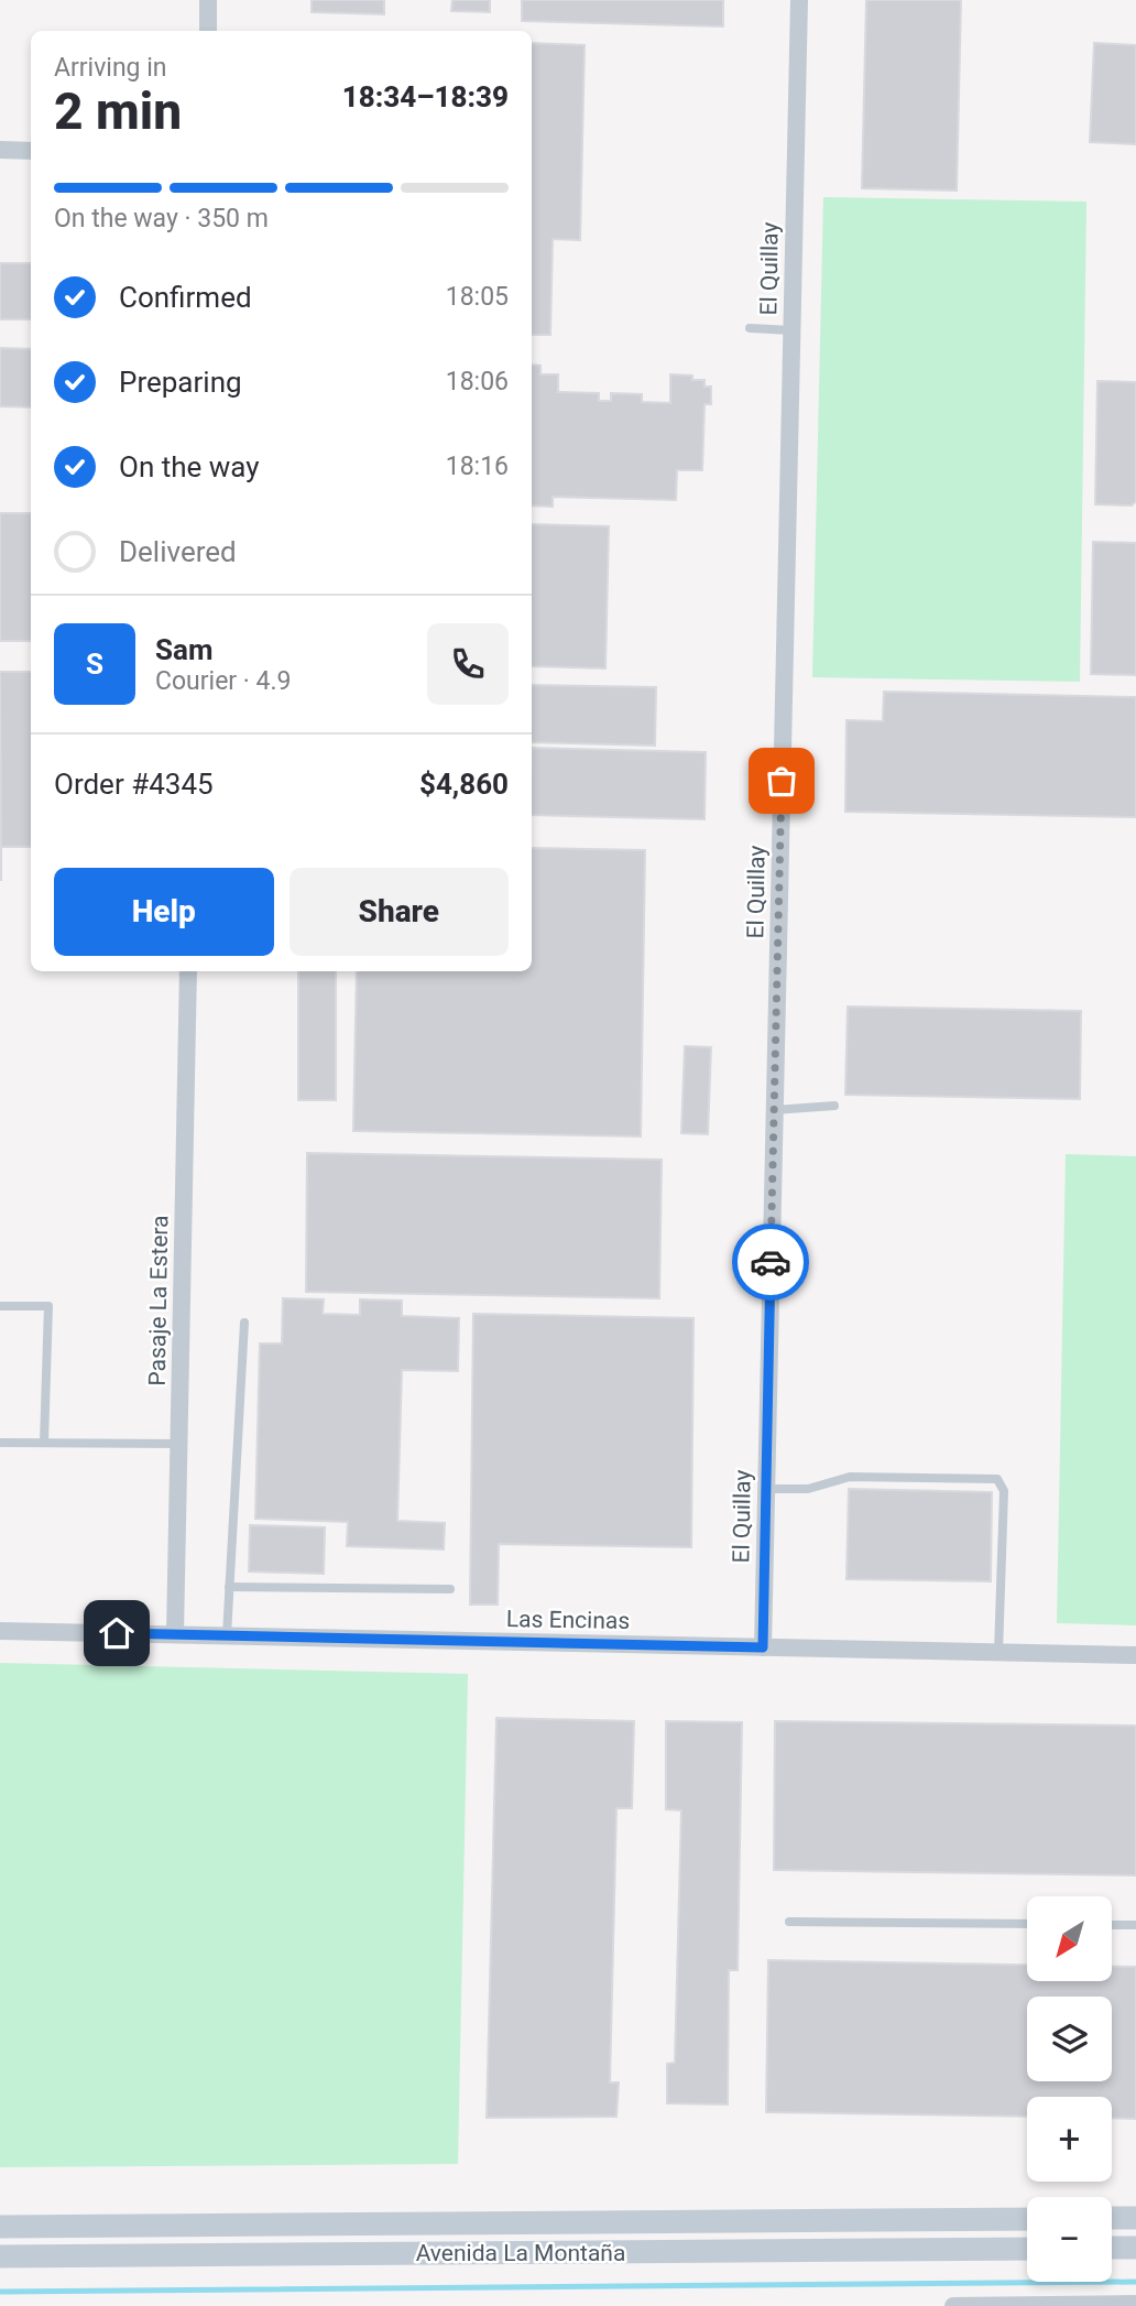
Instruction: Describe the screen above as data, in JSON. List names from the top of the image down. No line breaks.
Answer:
{"streets":{"main road":["Avenida La Montaña"],"street":["El Quillay","Pasaje La Estera","Las Encinas"]},"crossings":[["El Quillay","Las Encinas"],["Pasaje La Estera","Las Encinas"]],"north":"bottom left","page":{"heading":["2 min","Arriving in","18:34–18:39"],"panel":["Sam","Courier · 4.9","Order #4345","$4,860"],"bar":"On the way · 350 m","list":[["Confirmed","18:05"],["Preparing","18:06"],["On the way","18:16"],"Delivered"],"round":"S","buttons":["Help","Share"],"map_buttons":["+","−"]}}
